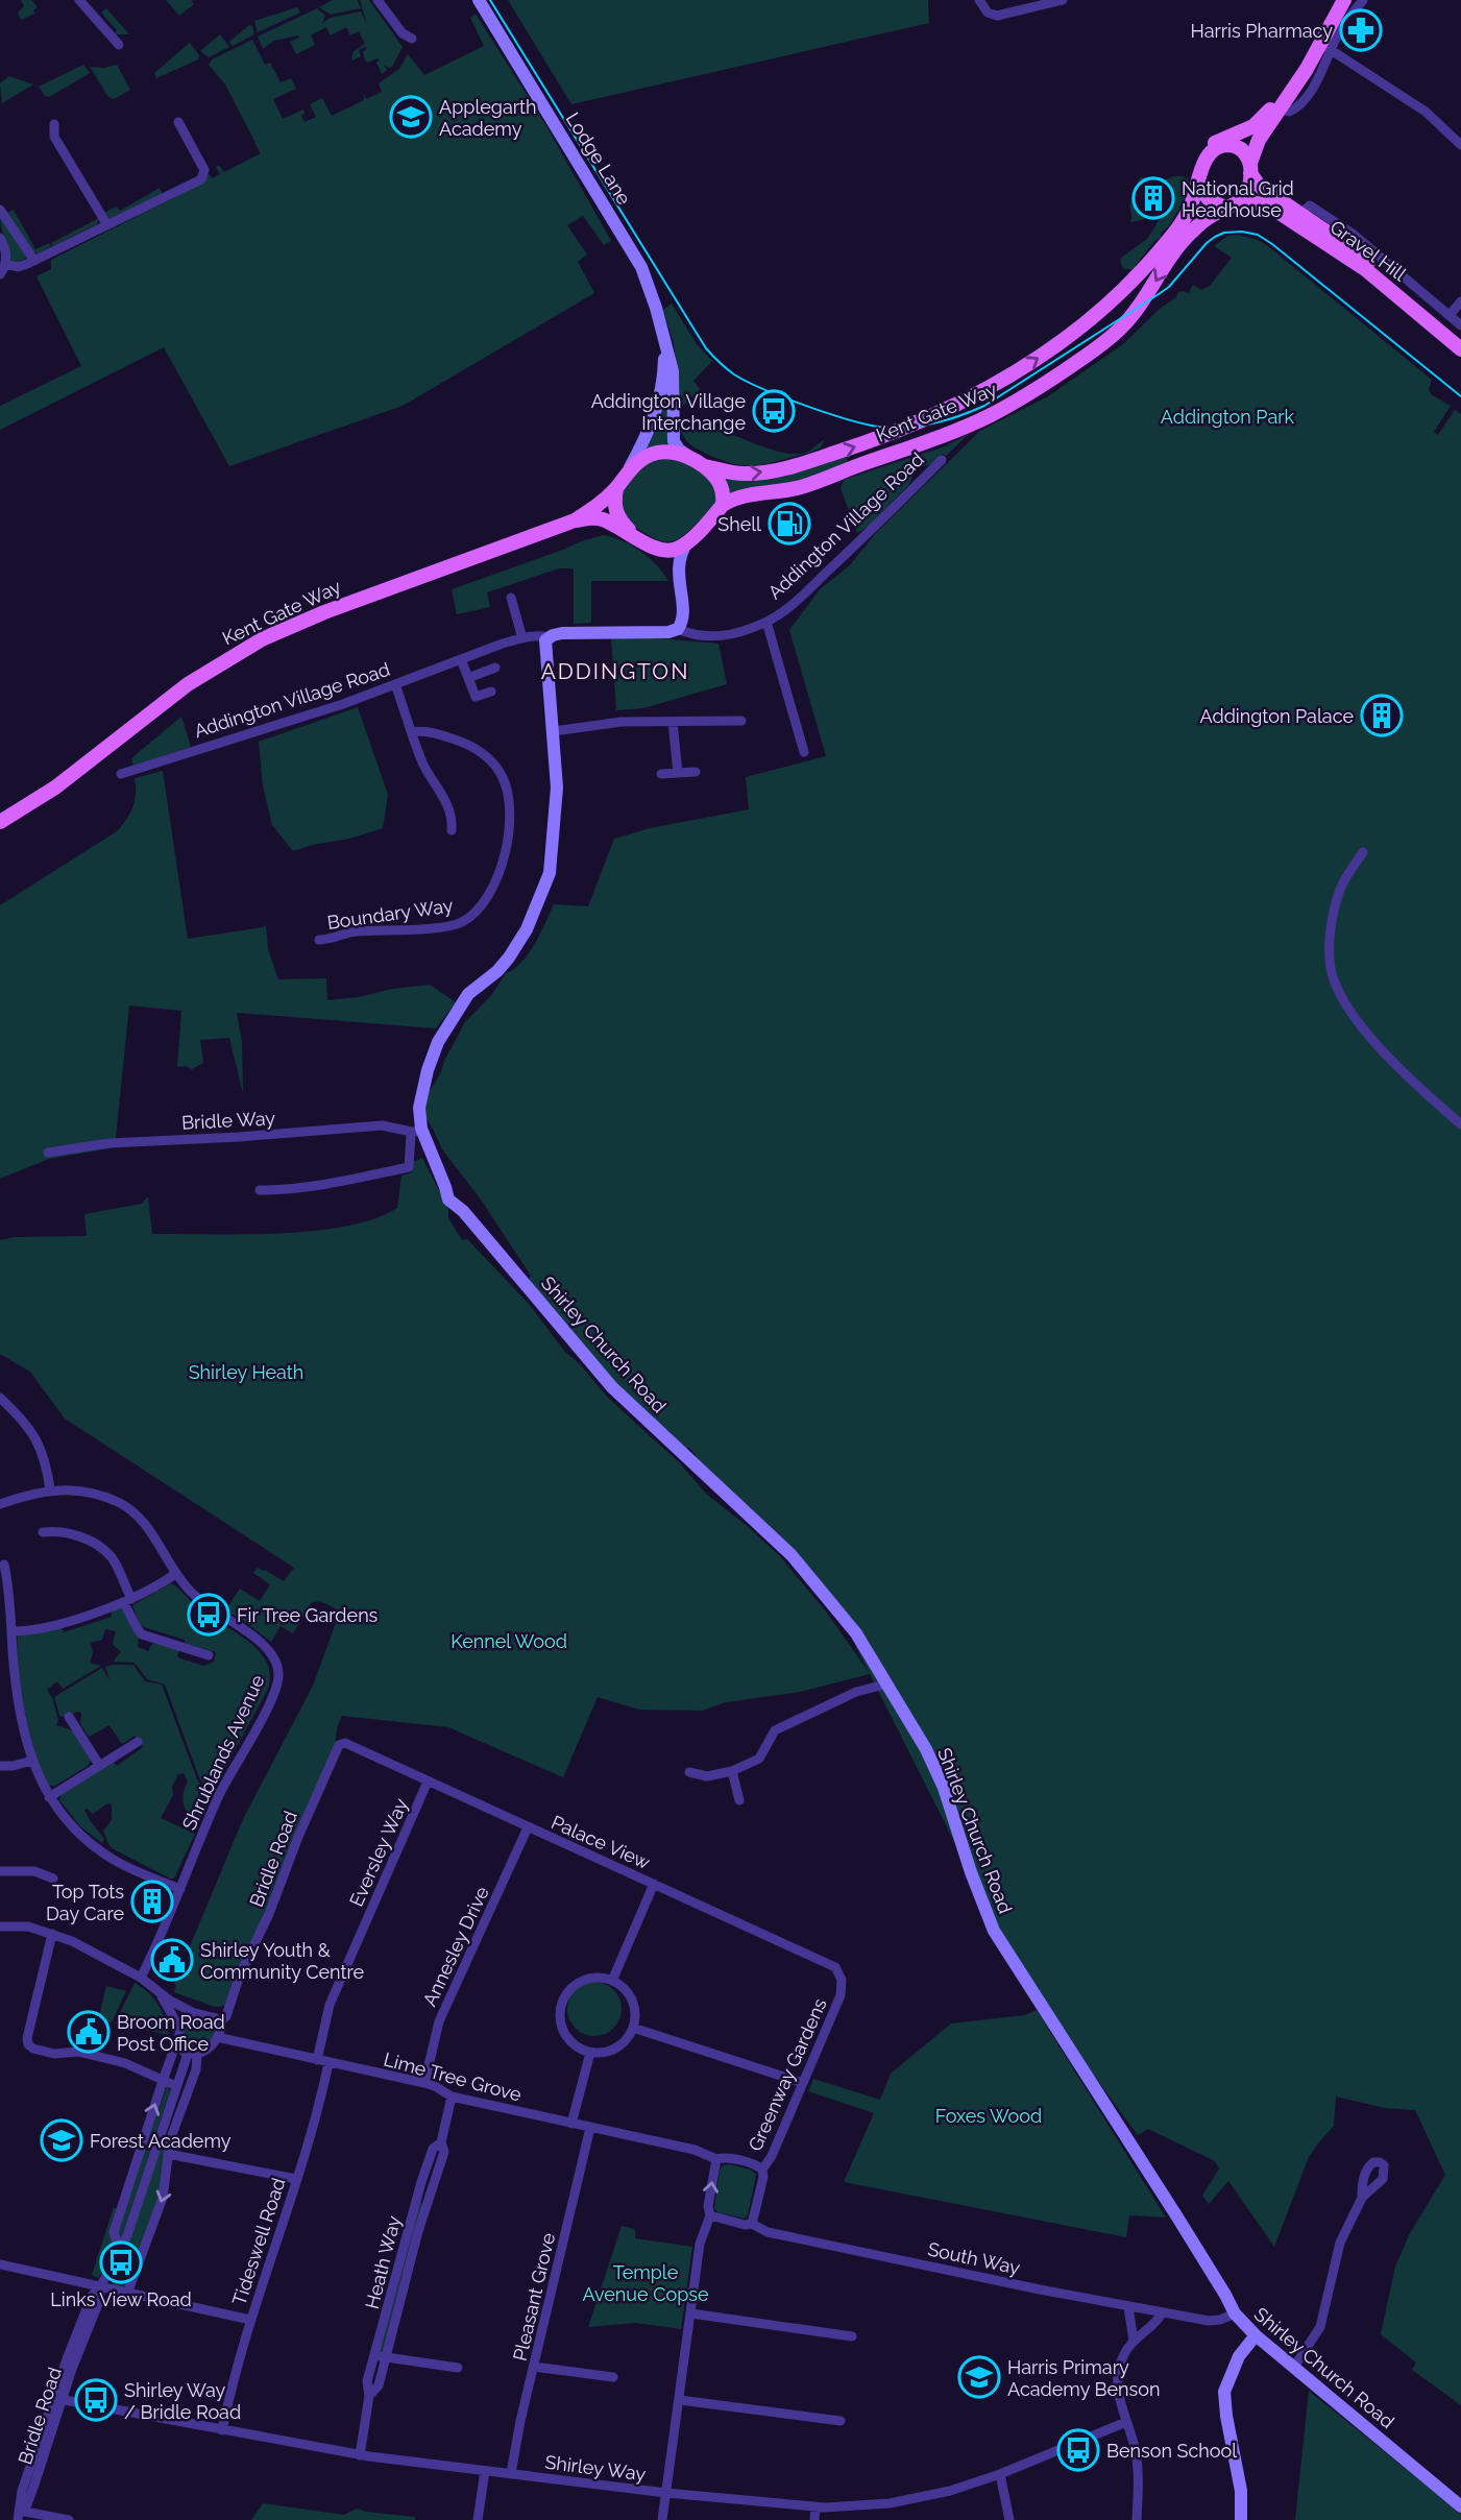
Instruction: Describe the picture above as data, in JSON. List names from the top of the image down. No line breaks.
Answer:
{"streets":{"main road":["Gravel Hill","Kent Gate Way"],"street":["Lodge Lane","Addington Village Road","Boundary Way","Bridle Way","Shirley Church Road","Shrublands Avenue","Palace View","Eversley Way","Bridle Road","Annesley Drive","Greenway Gardens","Lime Tree Grove","Tideswell Road","South Way","Heath Way","Pleasant Grove","Shirley Way"]},"crossings":[["Lodge Lane","Kent Gate Way"],["Gravel Hill","Kent Gate Way"],["Bridle Way","Shirley Church Road"],["Shirley Church Road","South Way"],["Palace View","Eversley Way"],["Palace View","Bridle Road"],["Palace View","Annesley Drive"],["Palace View","Greenway Gardens"],["Eversley Way","Lime Tree Grove"],["Bridle Road","Lime Tree Grove"],["Bridle Road","Shirley Way"],["Annesley Drive","Lime Tree Grove"],["Greenway Gardens","Lime Tree Grove"],["Greenway Gardens","South Way"],["Lime Tree Grove","Tideswell Road"],["Lime Tree Grove","Heath Way"],["Lime Tree Grove","Pleasant Grove"],["Tideswell Road","Shirley Way"],["Heath Way","Shirley Way"],["Pleasant Grove","Shirley Way"]],"districts":["ADDINGTON"],"parks":["Addington Park","Shirley Heath","Kennel Wood","Foxes Wood","Temple Avenue Copse"],"places":{"pharmacy":["Harris Pharmacy"],"school or university":["Applegarth Academy","Forest Academy","Harris Primary Academy Benson"],"building":["National Grid Headhouse","Addington Palace","Top Tots Day Care"],"bus stop":["Addington Village Interchange","Fir Tree Gardens","Links View Road","Shirley Way / Bridle Road","Benson School"],"fuel station":["Shell"],"public building":["Shirley Youth & Community Centre","Broom Road Post Office"]}}
